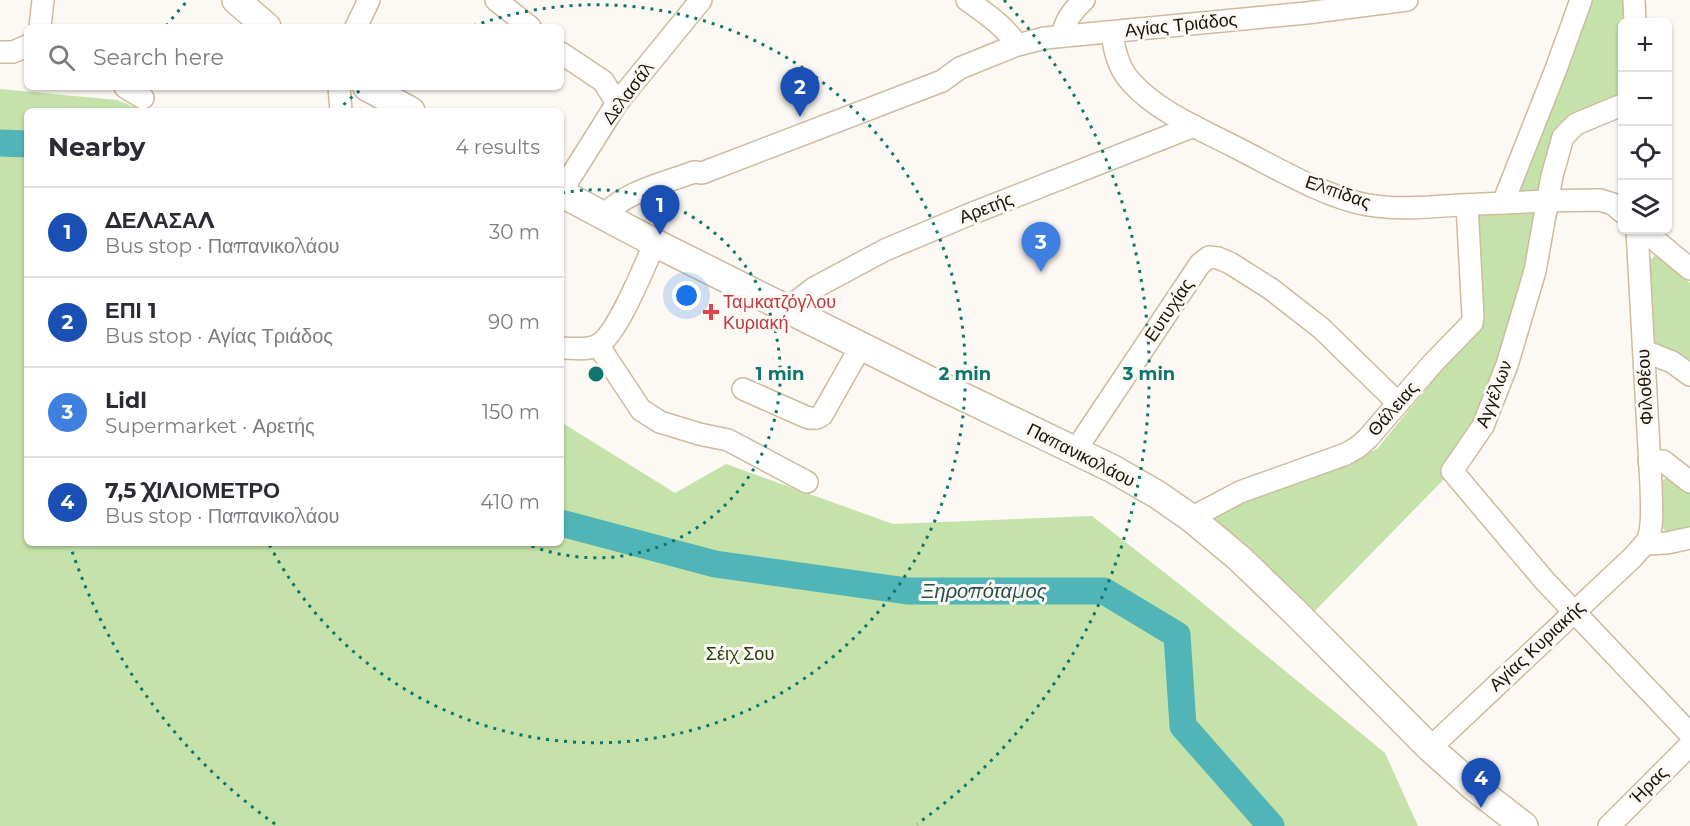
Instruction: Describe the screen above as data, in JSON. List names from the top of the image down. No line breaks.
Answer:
{"streets":{"main road":["Παπανικολάου"],"street":["Αγίας Τριάδος","Δελασάλ","Ελπίδας","Αρετής","Ευτυχίας","Φιλοθέου","Αγγέλων","Θάλειας","Αγίας Κυριακής","Ήρας"]},"crossings":[["Αγίας Τριάδος","Ελπίδας"],["Αγίας Τριάδος","Παπανικολάου"],["Ελπίδας","Αρετής"],["Ελπίδας","Αγγέλων"],["Ελπίδας","Θάλειας"],["Αρετής","Παπανικολάου"],["Ευτυχίας","Θάλειας"],["Ευτυχίας","Παπανικολάου"],["Φιλοθέου","Αγίας Κυριακής"],["Αγγέλων","Αγίας Κυριακής"],["Θάλειας","Παπανικολάου"],["Παπανικολάου","Αγίας Κυριακής"]],"water":["Ξηροπόταμος"],"parks":["Σέιχ Σου"],"places":{"health":["Ταμκατζόγλου Κυριακή"]},"page":{"map_buttons":["+","−"],"search":"Search here","pins":["2","1","3","4"],"heading":["Nearby","4 results"],"list":[{"mark":"1","name":"ΔΕΛΑΣΑΛ","note":"Bus stop · Παπανικολάου","value":"30 m"},{"mark":"2","name":"ΕΠΙ 1","note":"Bus stop · Αγίας Τριάδος","value":"90 m"},{"mark":"3","name":"Lidl","note":"Supermarket · Αρετής","value":"150 m"},{"mark":"4","name":"7,5 ΧΙΛΙΟΜΕΤΡΟ","note":"Bus stop · Παπανικολάου","value":"410 m"}]},"rings":["1 min","2 min","3 min"]}
